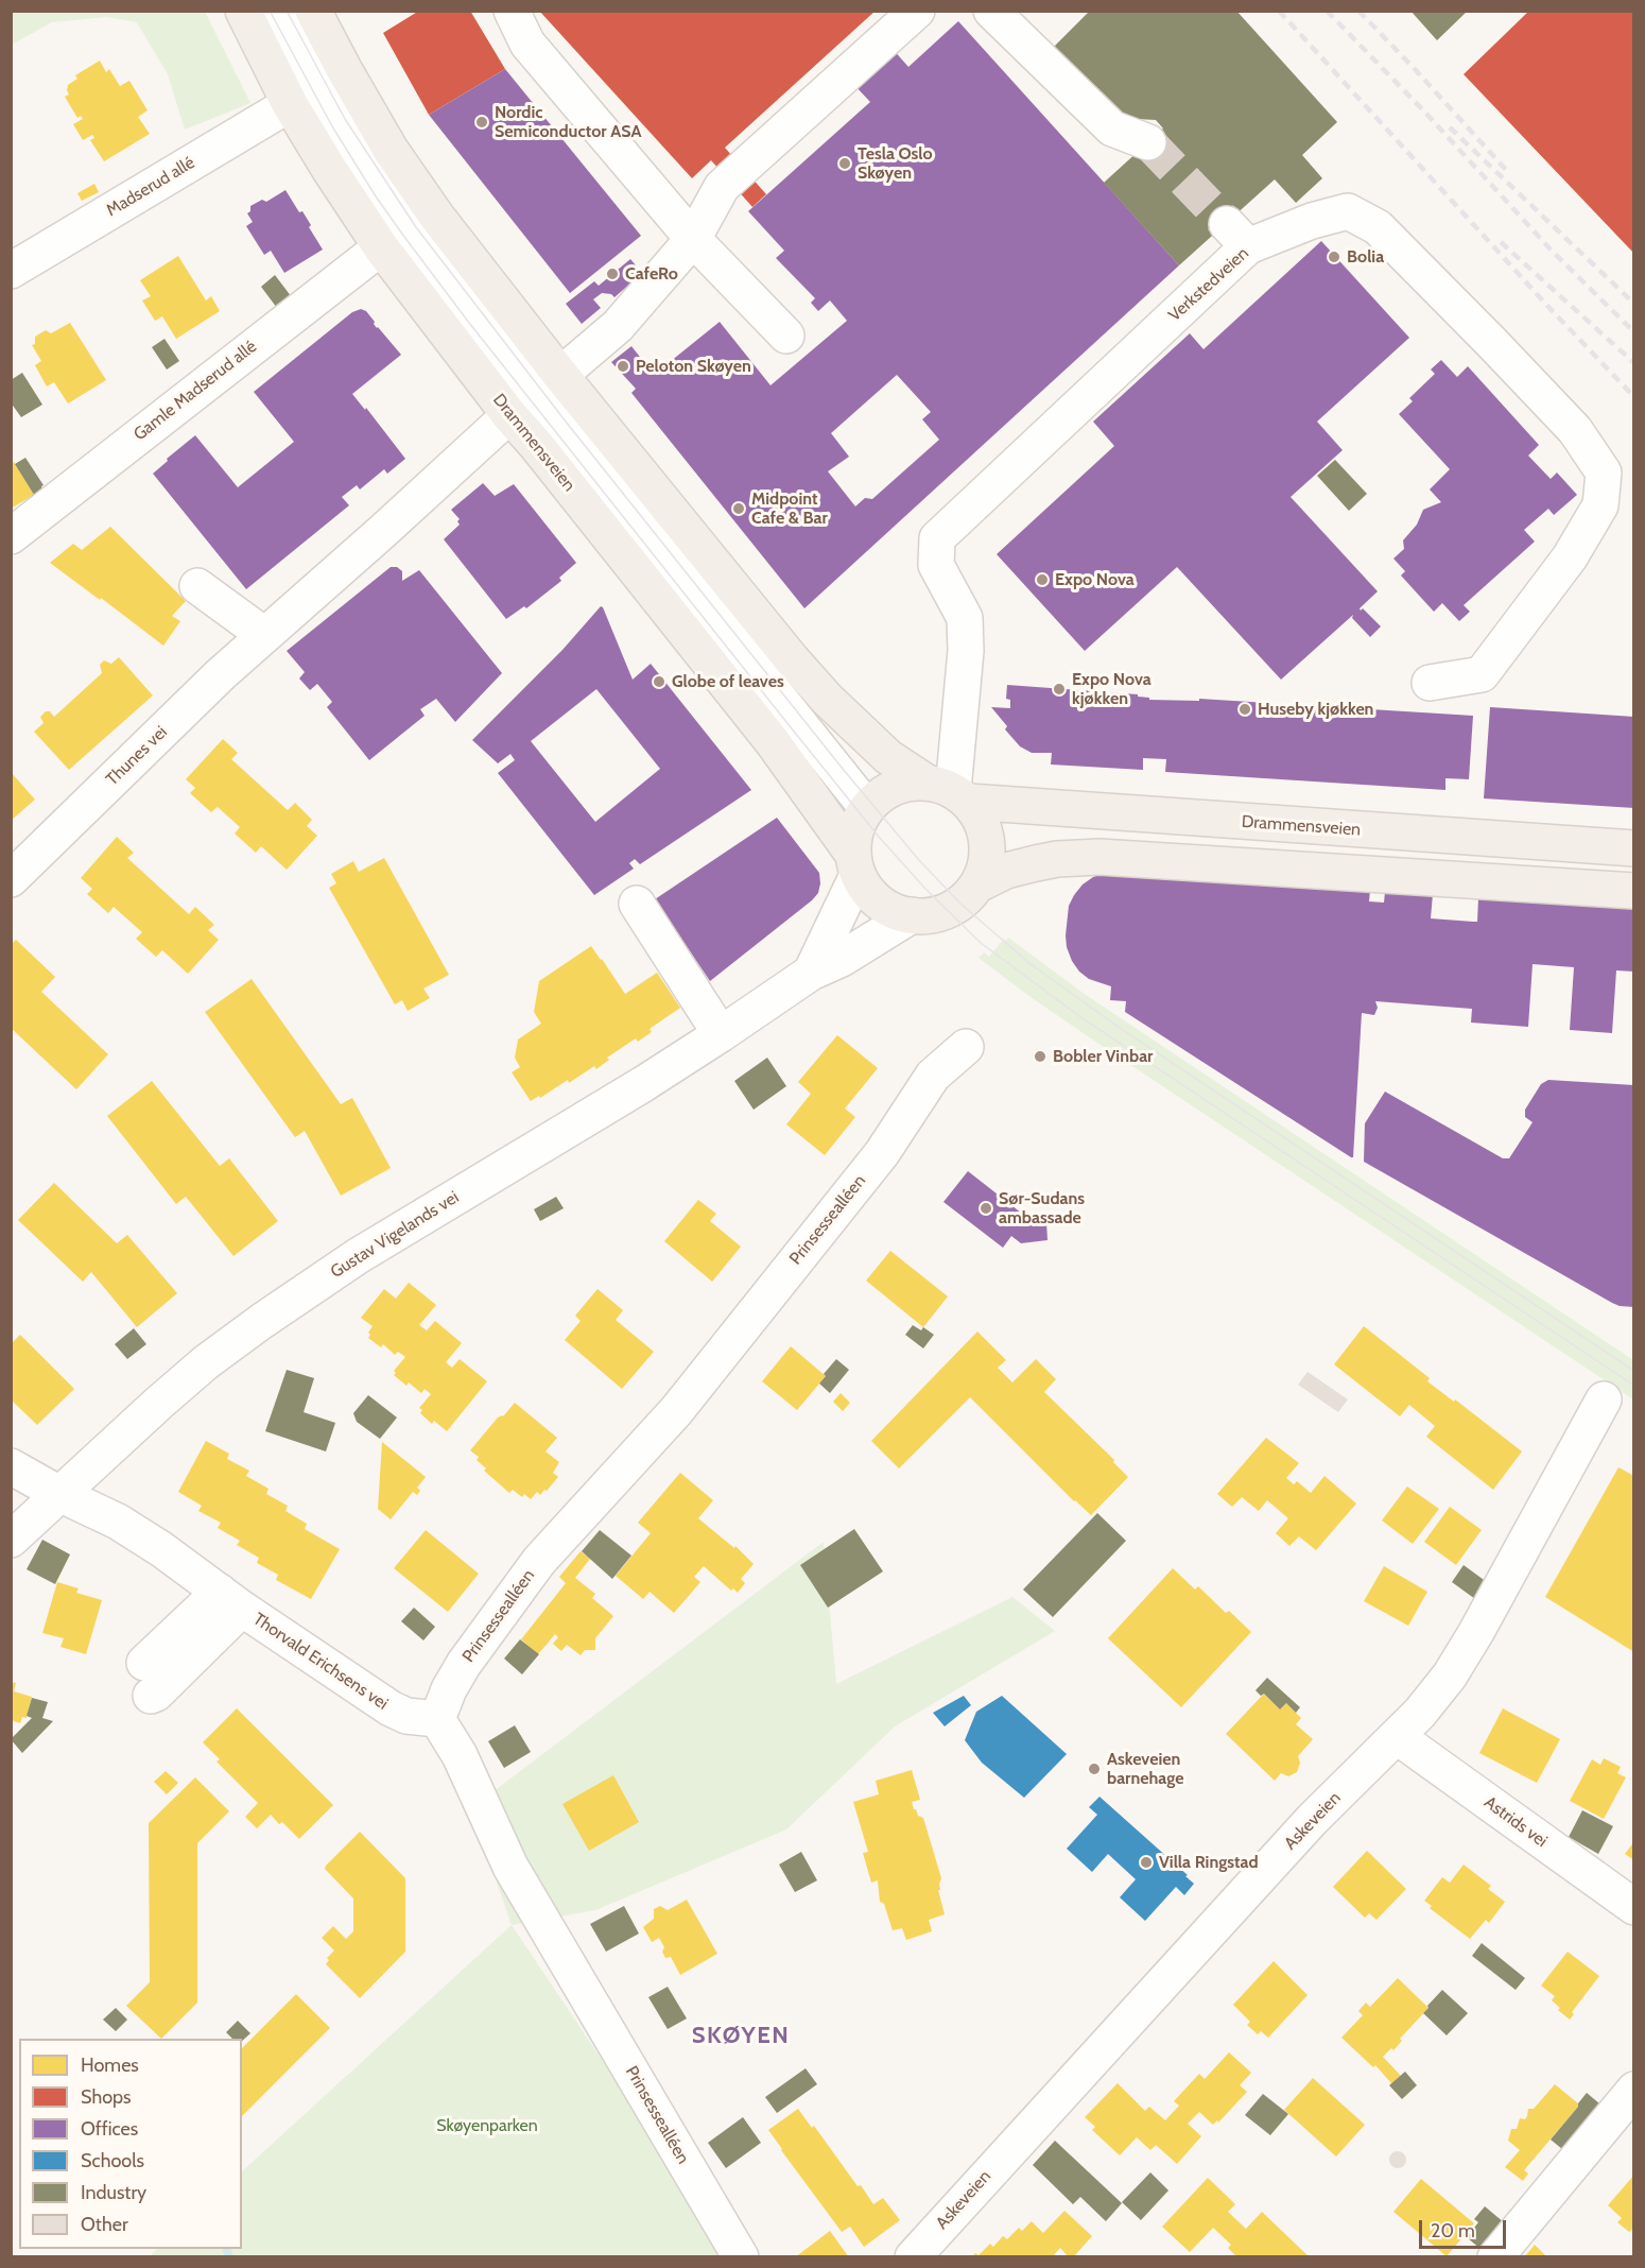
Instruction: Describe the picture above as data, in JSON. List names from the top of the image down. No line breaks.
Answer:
{"streets":{"main road":["Drammensveien"],"street":["Madserud allé","Verkstedveien","Gamle Madserud allé","Thunes vei","Prinsessealléen","Gustav Vigelands vei","Thorvald Erichsens vei","Askeveien","Astrids vei"]},"crossings":[["Madserud allé","Drammensveien"],["Verkstedveien","Drammensveien"],["Verkstedveien","Gustav Vigelands vei"],["Gamle Madserud allé","Drammensveien"],["Drammensveien","Thunes vei"],["Drammensveien","Gustav Vigelands vei"],["Prinsessealléen","Thorvald Erichsens vei"],["Gustav Vigelands vei","Thorvald Erichsens vei"],["Askeveien","Astrids vei"]],"districts":["SKØYEN"],"parks":["Skøyenparken"],"places":["Nordic Semiconductor ASA","Tesla Oslo Skøyen","Bolia","CafeRo","Peloton Skøyen","Midpoint Cafe & Bar","Expo Nova","Globe of leaves","Expo Nova kjøkken","Huseby kjøkken","Bobler Vinbar","Sør-Sudans ambassade","Askeveien barnehage","Villa Ringstad"],"legend":["Homes","Shops","Offices","Schools","Industry","Other"],"scale_bar":"20 m"}
